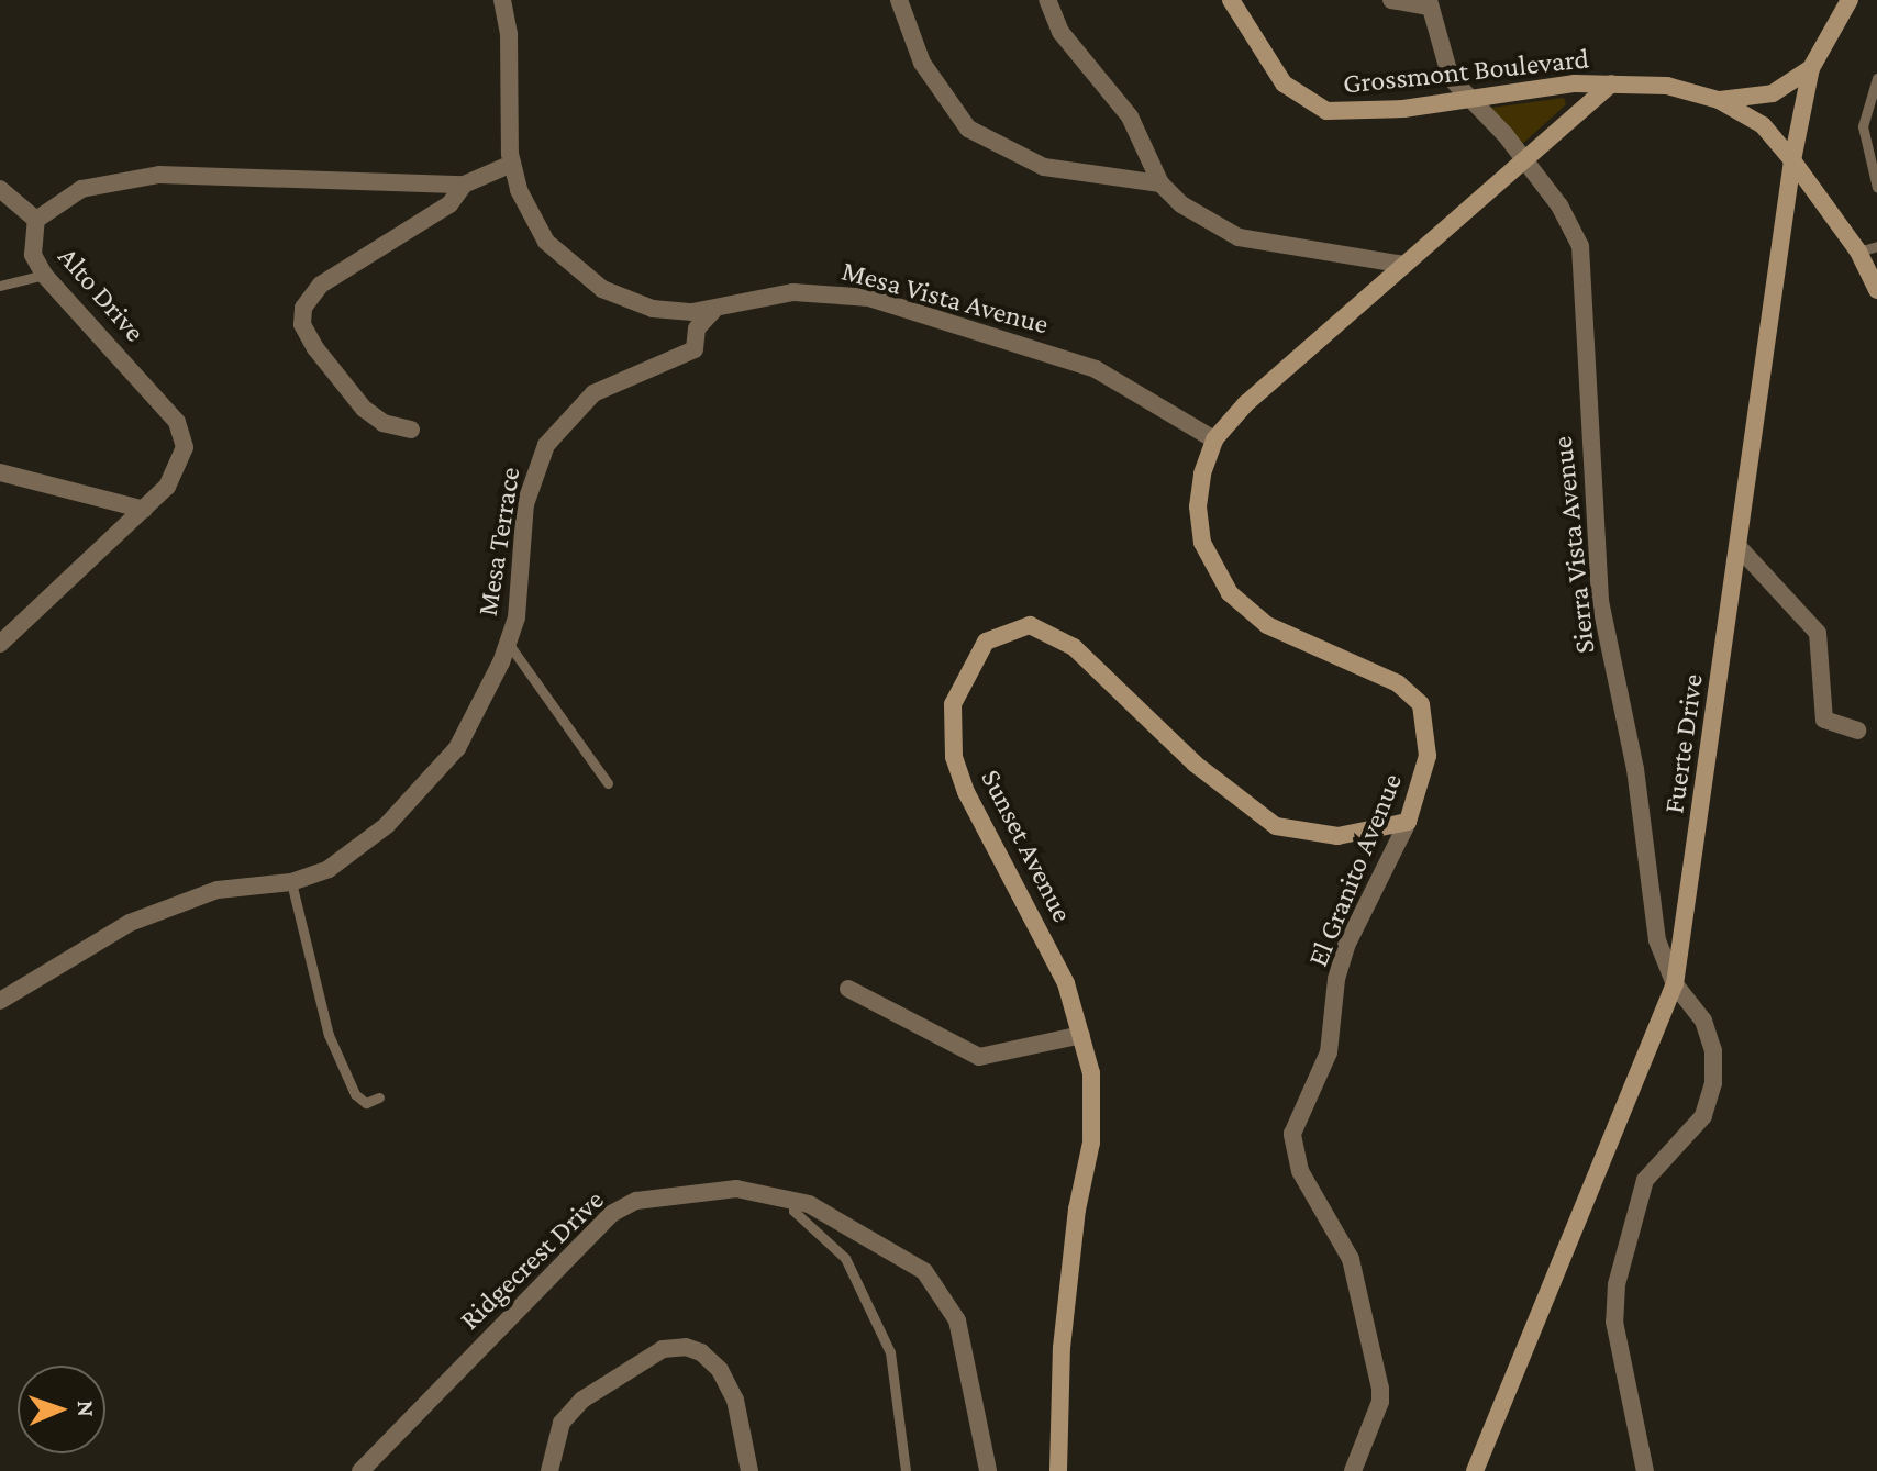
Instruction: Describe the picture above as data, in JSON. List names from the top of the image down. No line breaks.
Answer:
{"streets":{"main road":["Grossmont Boulevard","Fuerte Drive","Sunset Avenue","El Granito Avenue"],"street":["Alto Drive","Mesa Vista Avenue","Mesa Terrace","Sierra Vista Avenue","Ridgecrest Drive"]},"crossings":[["Grossmont Boulevard","Sierra Vista Avenue"],["Grossmont Boulevard","Fuerte Drive"],["Grossmont Boulevard","El Granito Avenue"],["Alto Drive","Mesa Vista Avenue"],["Mesa Vista Avenue","Mesa Terrace"],["Mesa Vista Avenue","El Granito Avenue"],["Sierra Vista Avenue","Fuerte Drive"],["Sierra Vista Avenue","El Granito Avenue"],["Sunset Avenue","El Granito Avenue"]],"north":"right"}
